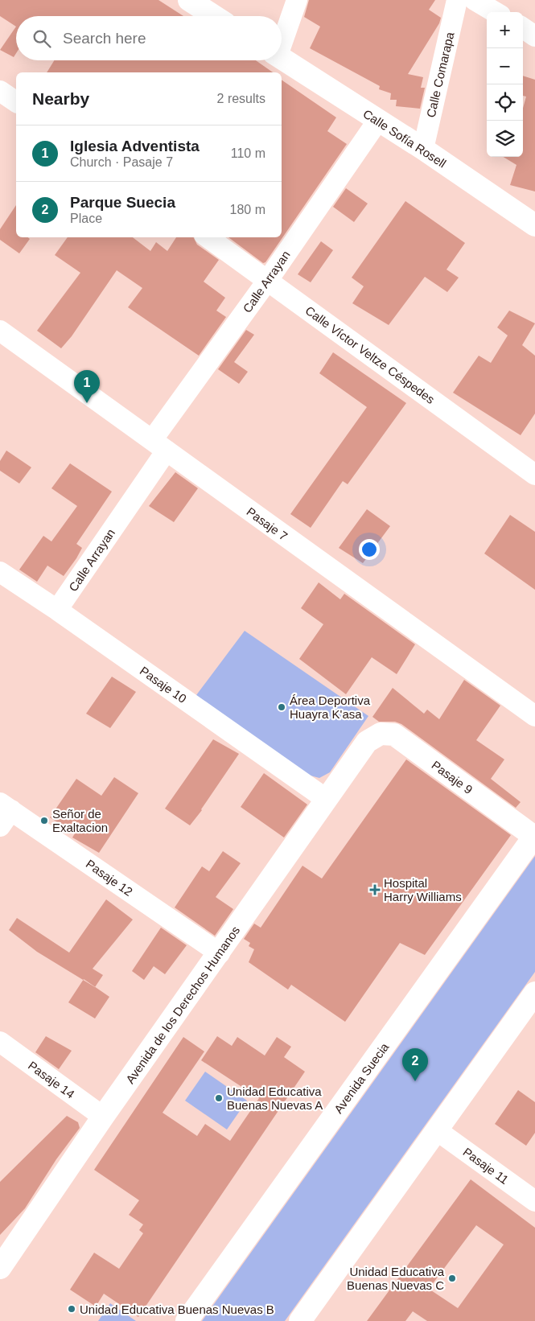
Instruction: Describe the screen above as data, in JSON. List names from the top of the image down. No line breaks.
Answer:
{"streets":{"street":["Calle Comarapa","Calle Sofía Rosell","Calle Arrayan","Calle Víctor Veltze Céspedes","Pasaje 7","Pasaje 10","Pasaje 9","Pasaje 12","Avenida de los Derechos Humanos","Avenida Suecia","Pasaje 14","Pasaje 11"]},"crossings":[["Calle Comarapa","Calle Sofía Rosell"],["Calle Sofía Rosell","Calle Arrayan"],["Calle Arrayan","Calle Víctor Veltze Céspedes"],["Calle Arrayan","Pasaje 7"],["Calle Arrayan","Pasaje 10"],["Pasaje 10","Avenida de los Derechos Humanos"],["Pasaje 9","Avenida de los Derechos Humanos"],["Pasaje 9","Avenida Suecia"],["Pasaje 12","Avenida de los Derechos Humanos"],["Avenida de los Derechos Humanos","Pasaje 14"]],"places":{"other":["Área Deportiva Huayra K'asa","Señor de Exaltacion","Unidad Educativa Buenas Nuevas A","Unidad Educativa Buenas Nuevas C","Unidad Educativa Buenas Nuevas B"],"health":["Hospital Harry Williams"]},"page":{"map_buttons":["+","−"],"search":"Search here","heading":["Nearby","2 results"],"list":[{"mark":"1","name":"Iglesia Adventista","note":"Church · Pasaje 7","value":"110 m"},{"mark":"2","name":"Parque Suecia","note":"Place","value":"180 m"}],"pins":["1","2"]}}
